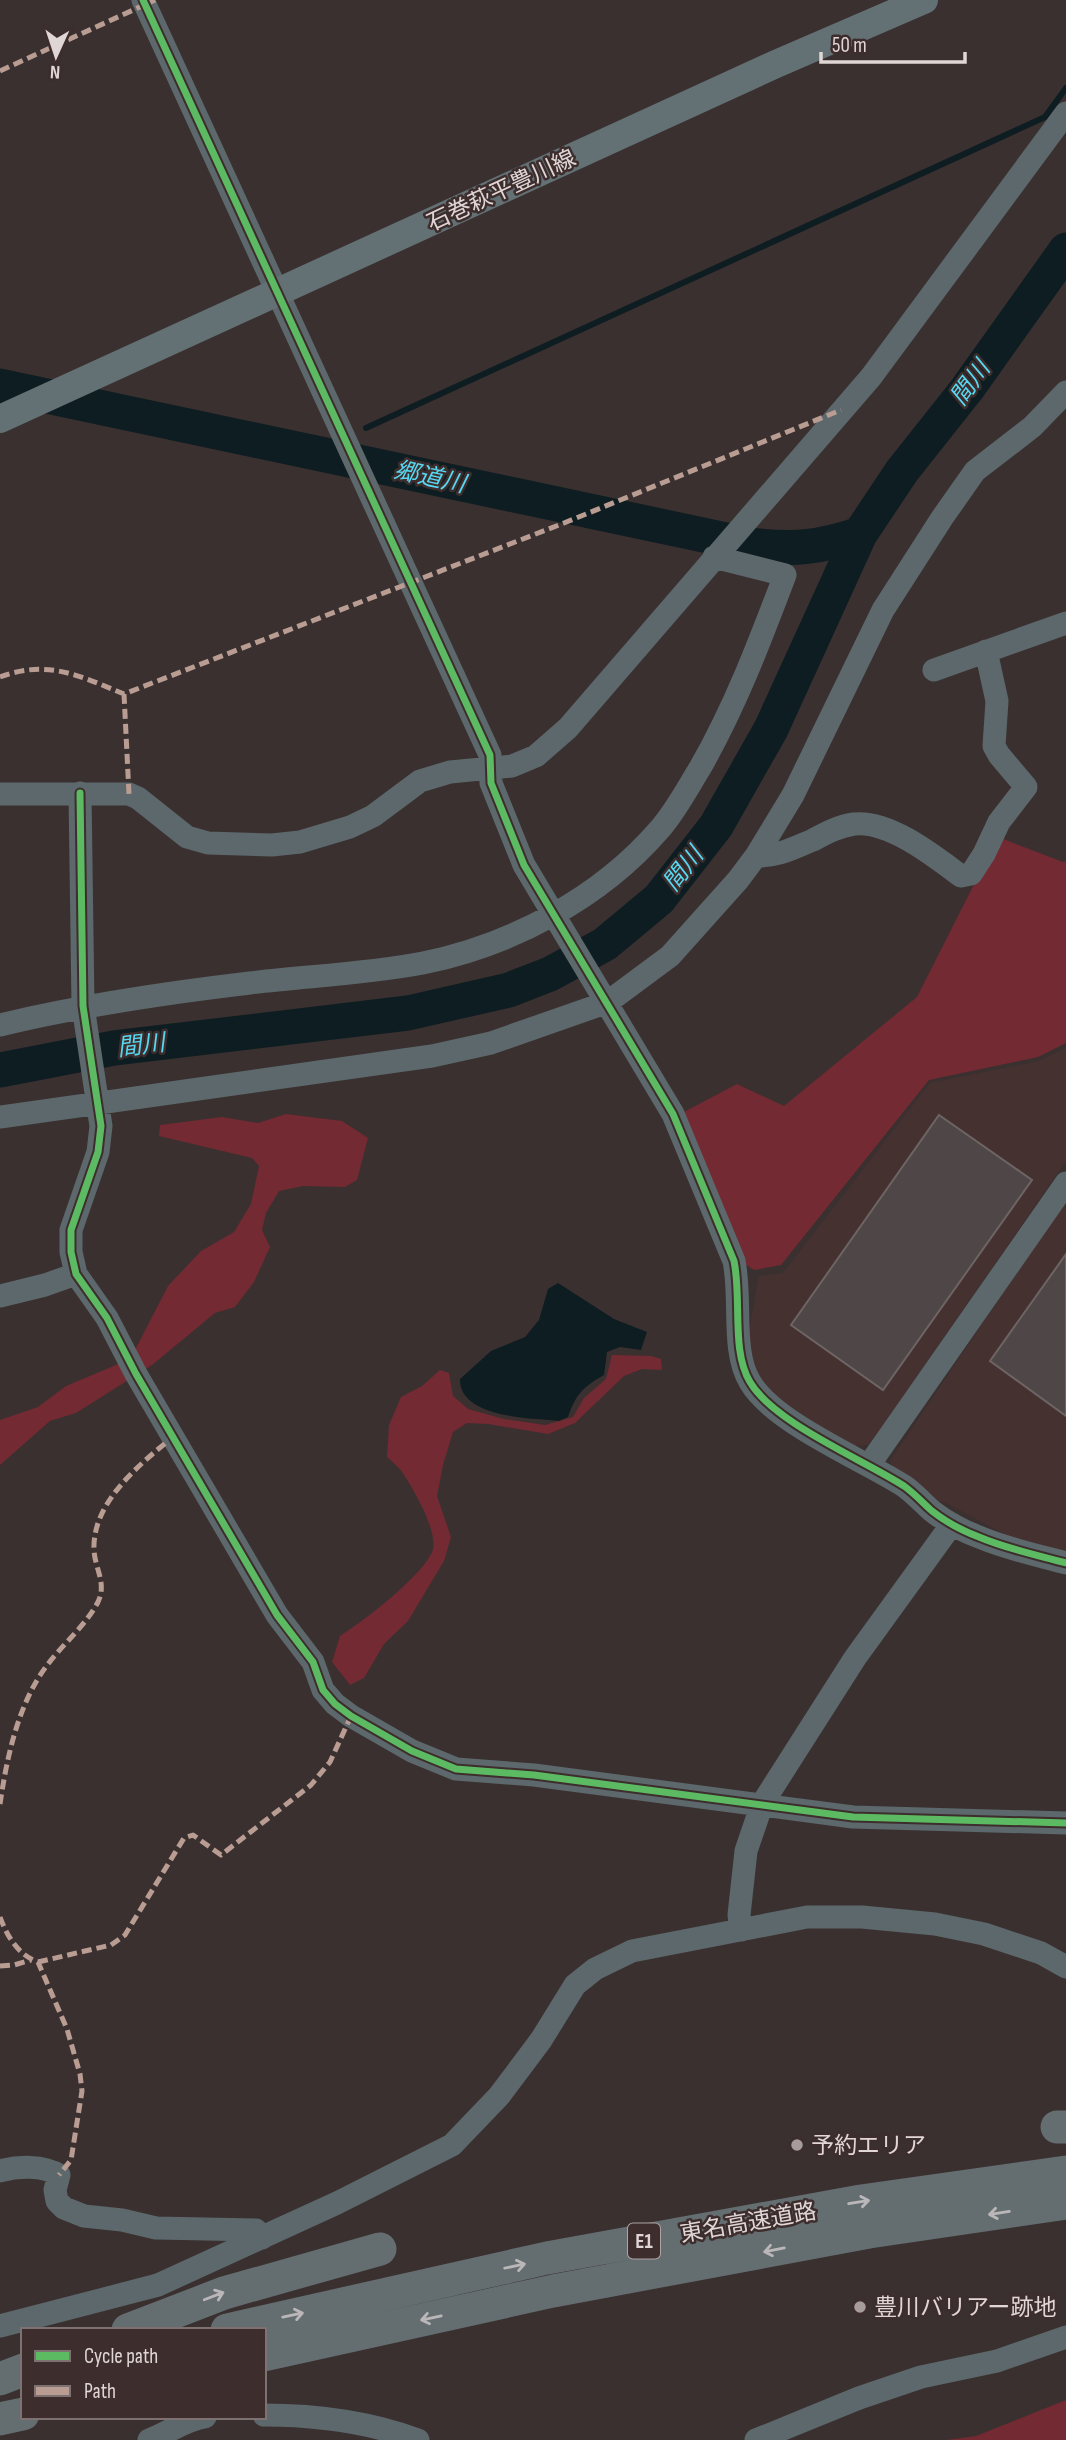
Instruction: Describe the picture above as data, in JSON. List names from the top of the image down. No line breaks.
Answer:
{"streets":{"highway":["東名高速道路","E1"],"main road":["石巻萩平豊川線"]},"water":["間川","郷道川"],"places":["予約エリア","豊川バリアー跡地"],"legend":["Cycle path","Path"],"scale_bar":"50 m","north":"bottom"}
